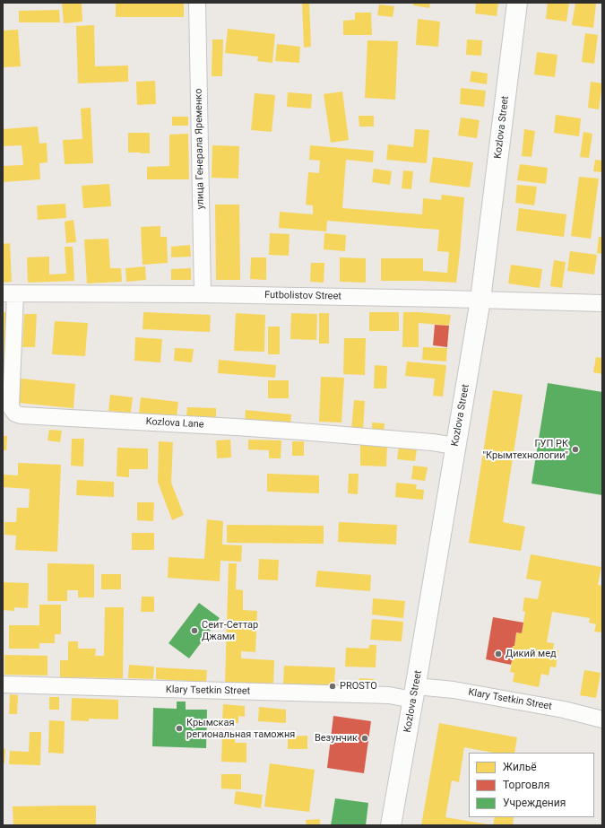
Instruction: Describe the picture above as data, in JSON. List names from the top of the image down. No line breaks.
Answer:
{"streets":{"main road":["Kozlova Street"],"street":["улица Генерала Яременко","Futbolistov Street","Kozlova Lane","Klary Tsetkin Street"]},"crossings":[["Kozlova Street","Futbolistov Street"],["Kozlova Street","Kozlova Lane"],["Kozlova Street","Klary Tsetkin Street"],["улица Генерала Яременко","Futbolistov Street"],["Futbolistov Street","Kozlova Lane"]],"places":["ГУП РК \"Крымтехнологии\"","Сеит-Сеттар Джами","Дикий мед","PROSTO","Крымская региональная таможня","Везунчик"],"legend":["Жильё","Торговля","Учреждения"]}
